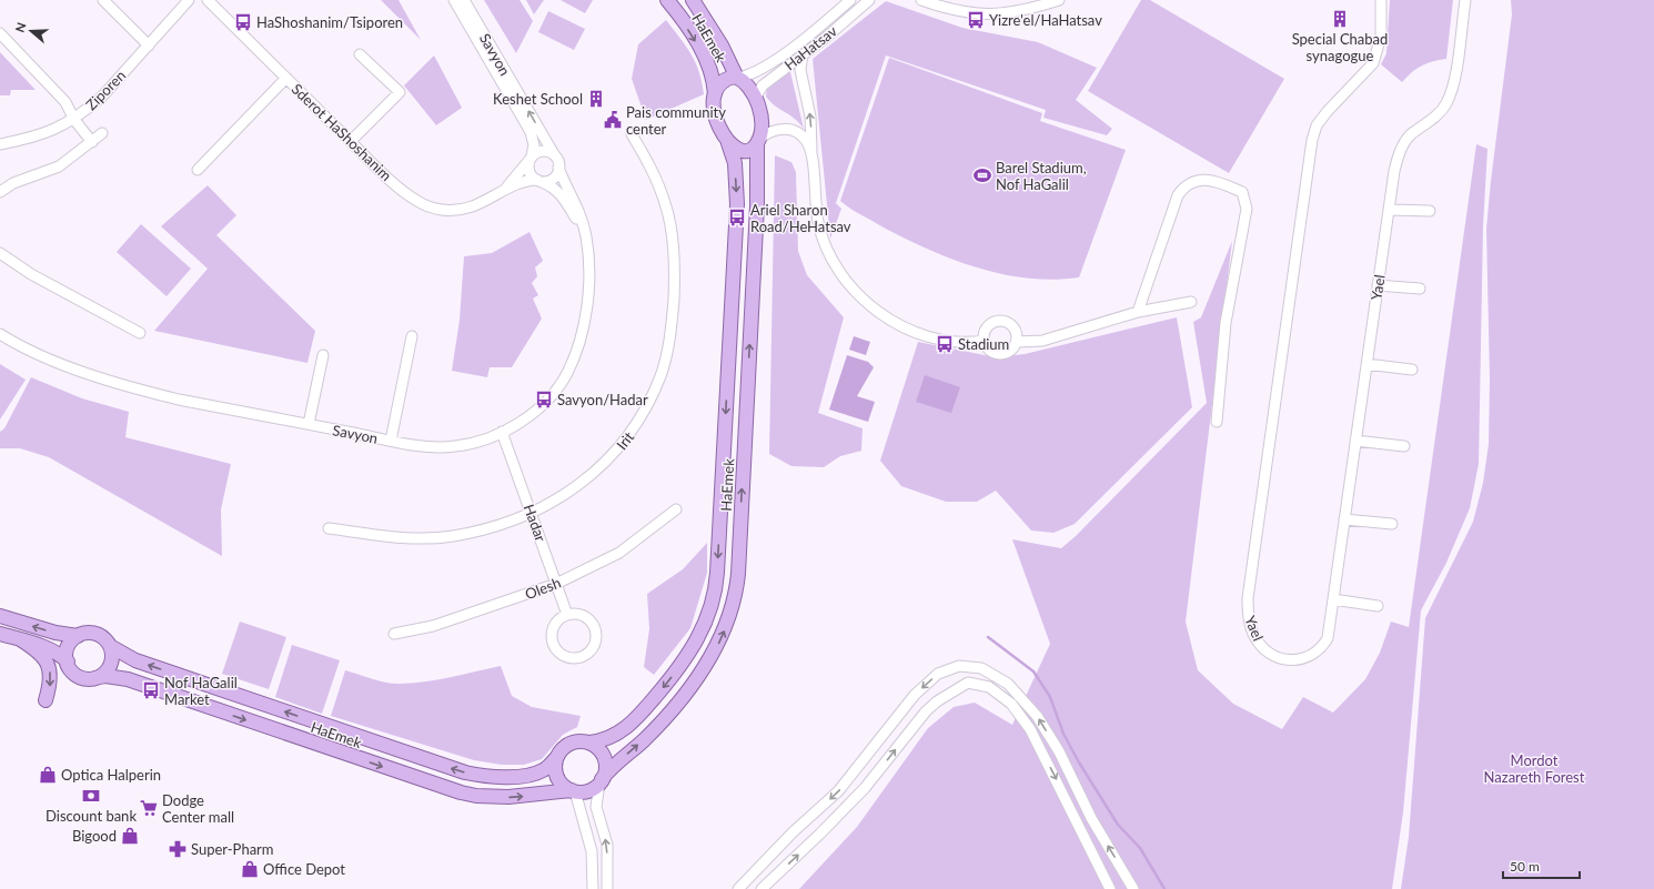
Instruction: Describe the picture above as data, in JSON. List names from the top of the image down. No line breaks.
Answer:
{"streets":{"main road":["HaEmek"],"street":["HaHatsav","Savyon","Ziporen","Sderot HaShoshanim","Yael","Irit","Hadar","Olesh"]},"crossings":[["HaEmek","HaHatsav"],["Savyon","Sderot HaShoshanim"],["Savyon","Hadar"],["Irit","Hadar"],["Hadar","Olesh"]],"parks":["Mordot Nazareth Forest"],"places":{"building":["Special Chabad synagogue","Keshet School"],"bus stop":["Yizre'el/HaHatsav","HaShoshanim/Tsiporen","Ariel Sharon Road/HeHatsav","Stadium","Savyon/Hadar","Nof HaGalil Market"],"public building":["Pais community center"],"sports":["Barel Stadium, Nof HaGalil"],"shop":["Optica Halperin","Bigood","Office Depot"],"bank":["Discount bank"],"supermarket":["Dodge Center mall"],"pharmacy":["Super-Pharm"]},"scale_bar":"50 m","north":"left"}
